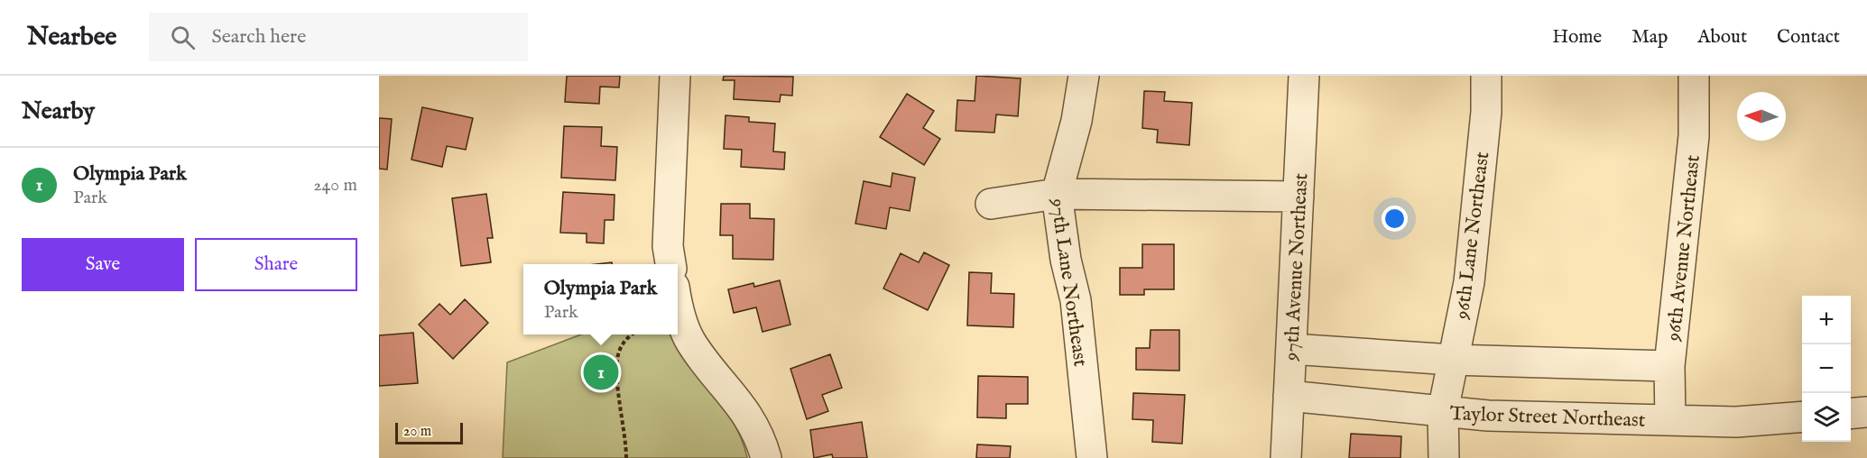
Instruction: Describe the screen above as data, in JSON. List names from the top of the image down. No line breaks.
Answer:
{"streets":{"street":["96th Lane Northeast","96th Avenue Northeast","97th Avenue Northeast","97th Lane Northeast","Taylor Street Northeast"]},"crossings":[["96th Lane Northeast","Taylor Street Northeast"],["96th Avenue Northeast","Taylor Street Northeast"],["97th Avenue Northeast","Taylor Street Northeast"]],"scale_bar":"20 m","north":"left","page":{"header":"Nearbee","search":"Search here","nav":["Home","Map","About","Contact"],"heading":"Nearby","list":[{"mark":"1","name":"Olympia Park","note":"Park","value":"240 m"}],"buttons":["Save","Share"],"popup":["Olympia Park","Park"],"map_buttons":["+","−"],"pins":"1","scale":"20 m"}}
